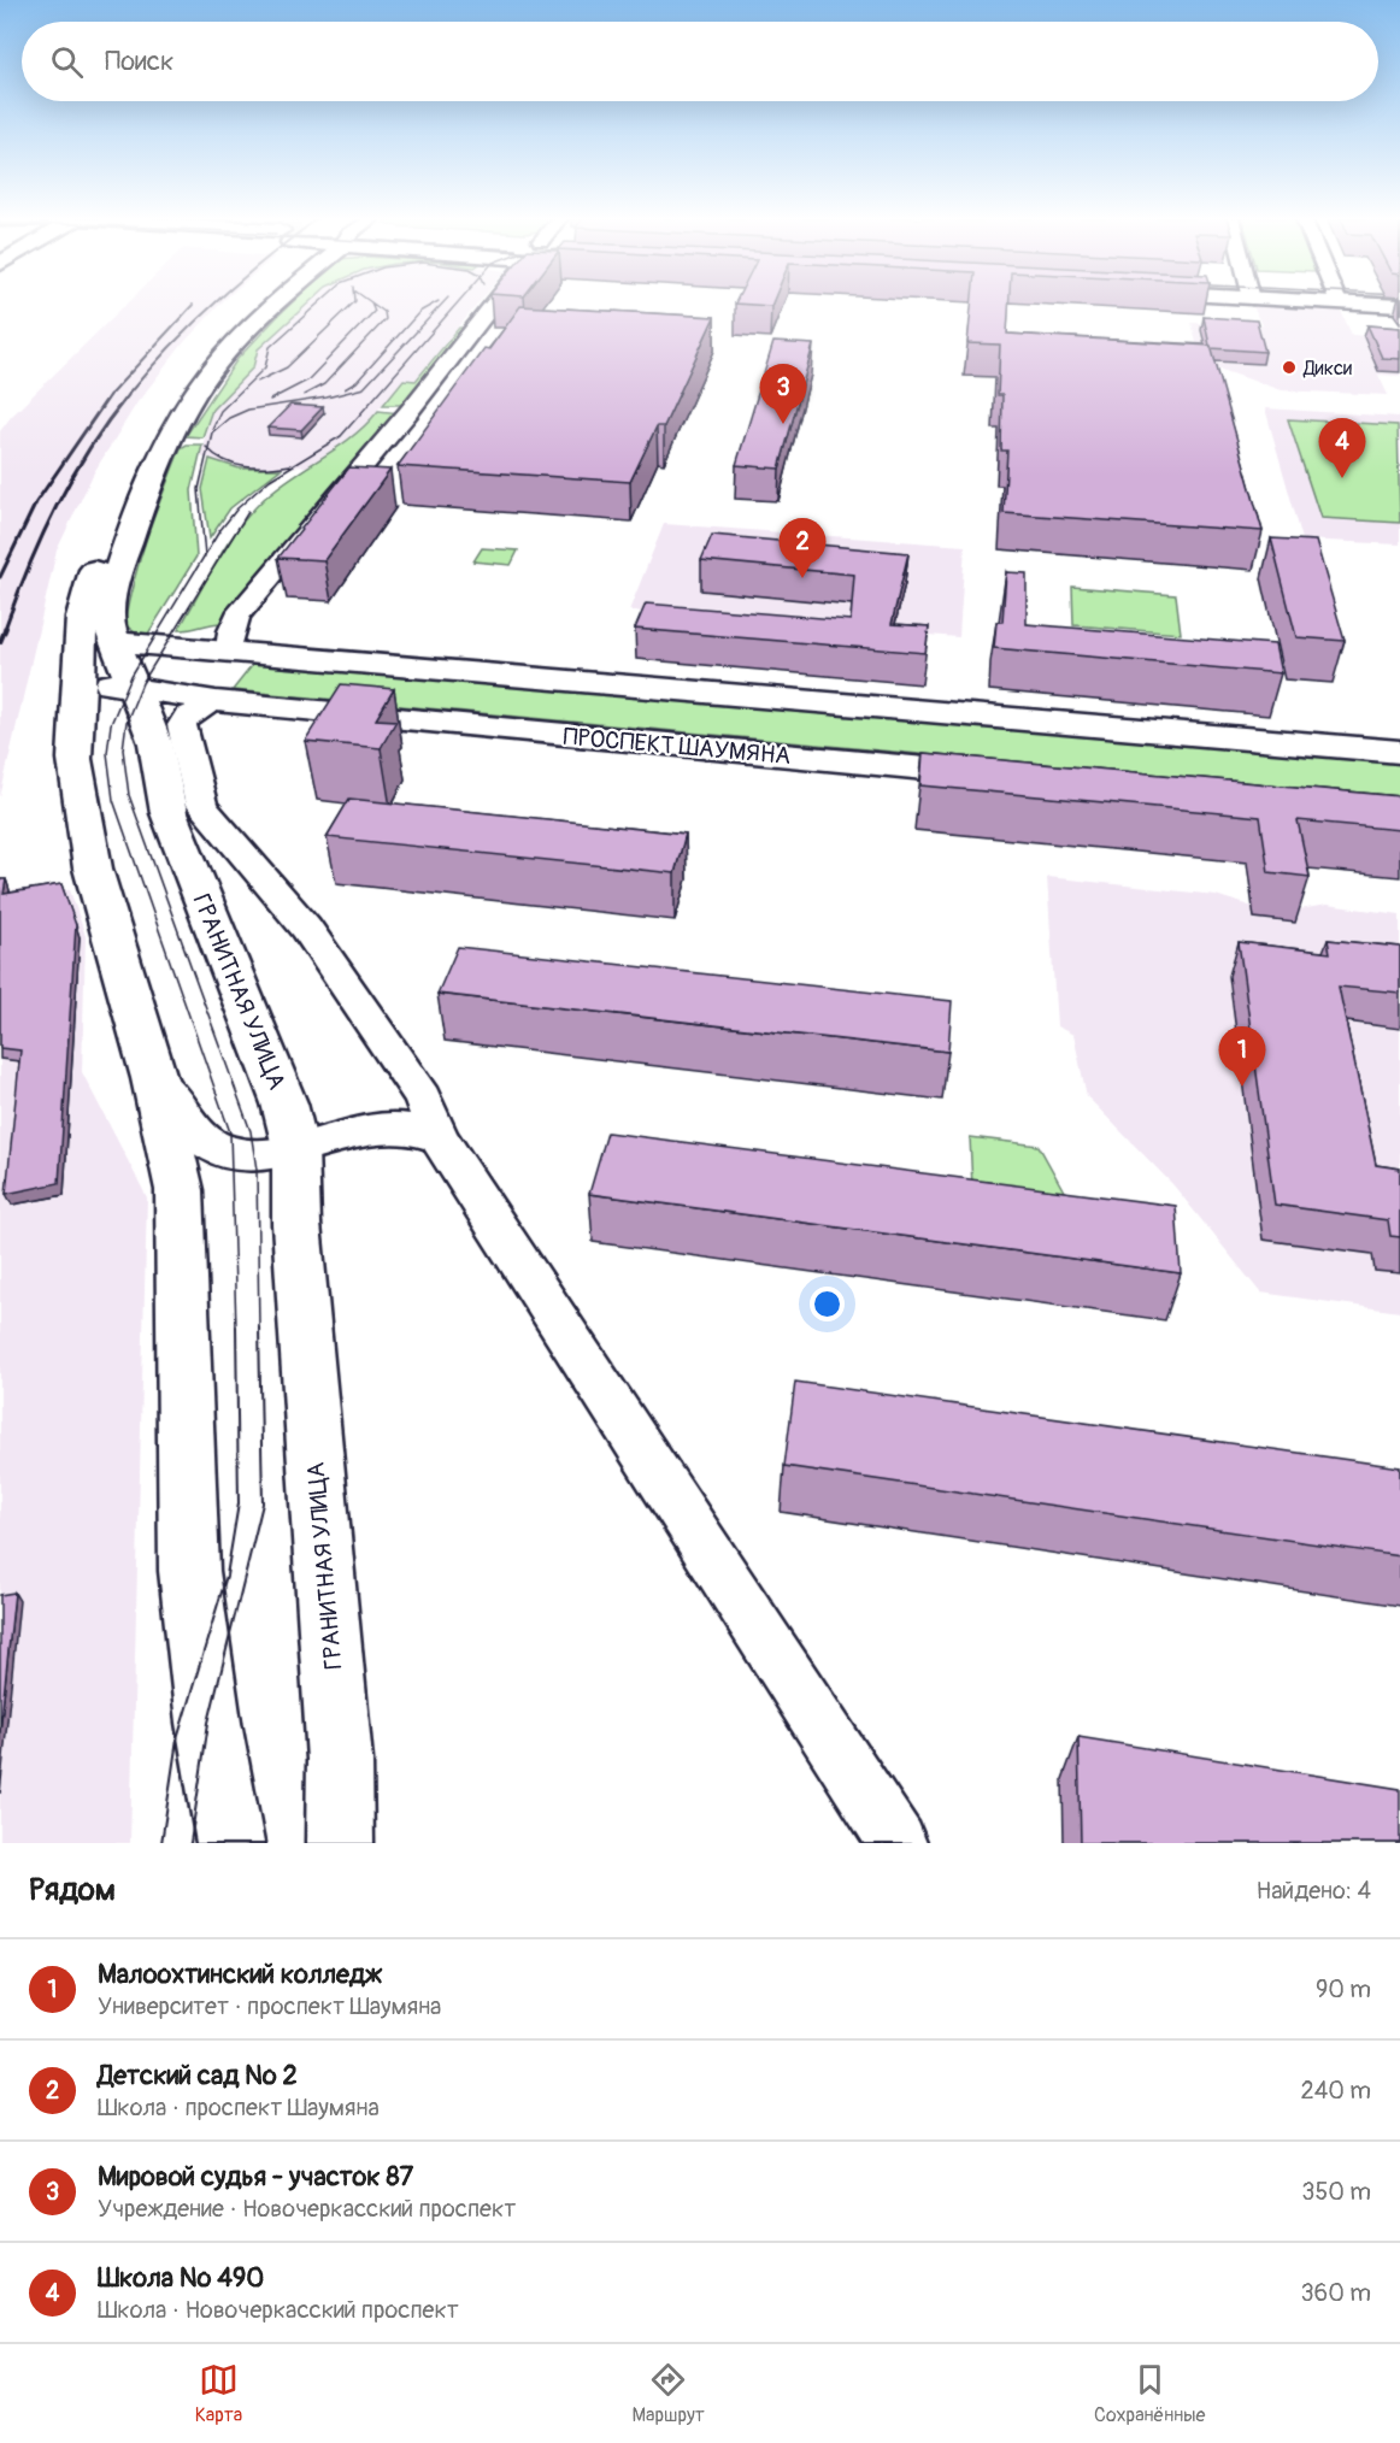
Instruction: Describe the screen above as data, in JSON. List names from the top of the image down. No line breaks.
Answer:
{"streets":{"street":["ПРОСПЕКТ ШАУМЯНА","ГРАНИТНАЯ УЛИЦА"]},"crossings":[["ПРОСПЕКТ ШАУМЯНА","ГРАНИТНАЯ УЛИЦА"]],"places":["Дикси"],"page":{"search":"Поиск","pins":["3","4","2","1"],"heading":["Рядом","Найдено: 4"],"list":[{"mark":"1","name":"Малоохтинский колледж","note":"Университет · проспект Шаумяна","value":"90 m"},{"mark":"2","name":"Детский сад № 2","note":"Школа · проспект Шаумяна","value":"240 m"},{"mark":"3","name":"Мировой судья - участок 87","note":"Учреждение · Новочеркасский проспект","value":"350 m"},{"mark":"4","name":"Школа № 490","note":"Школа · Новочеркасский проспект","value":"360 m"}],"nav":["Карта","Маршрут","Сохранённые"]}}
